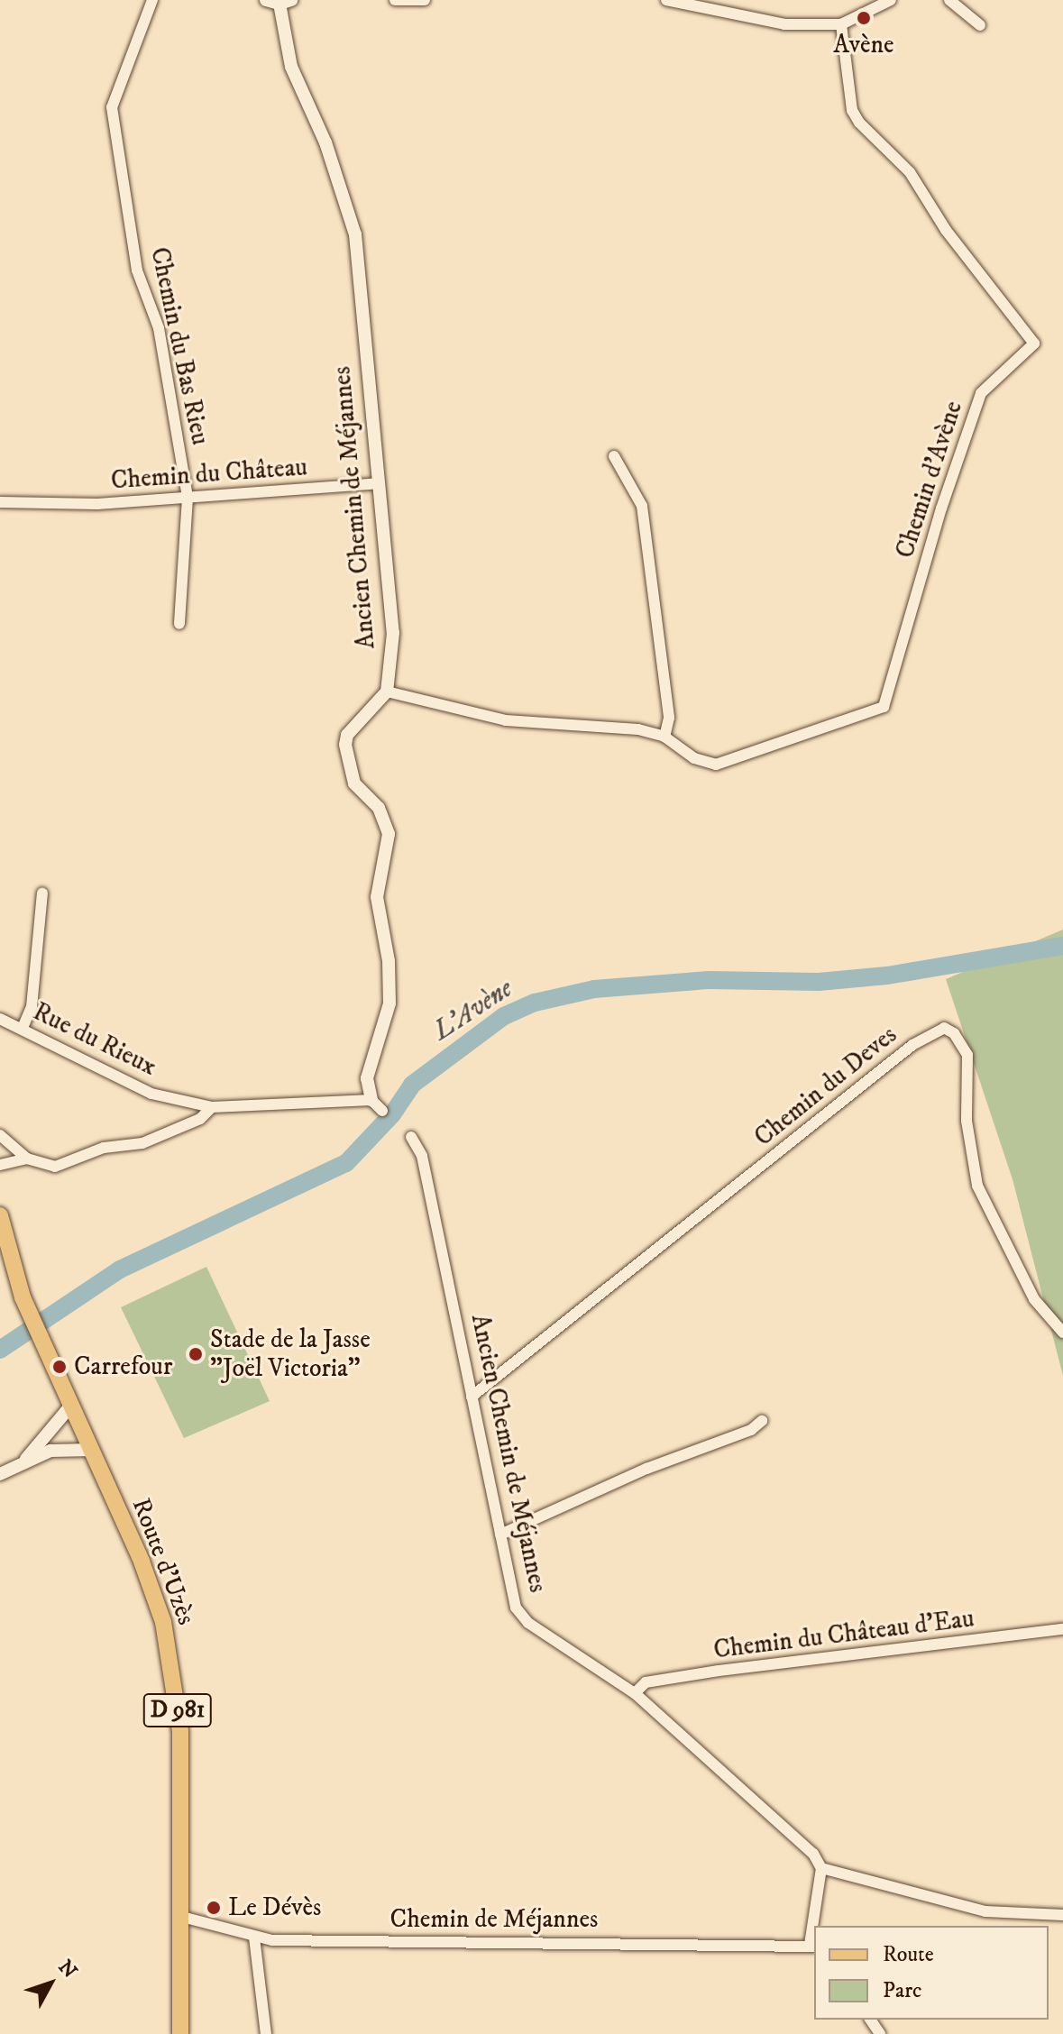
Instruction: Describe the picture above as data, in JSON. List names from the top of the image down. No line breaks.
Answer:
{"streets":{"main road":["Route d'Uzès","D 981"],"street":["Chemin du Bas Rieu","Chemin du Château","Chemin d'Avène","Ancien Chemin de Méjannes","Rue du Rieux","Chemin du Deves","Chemin du Château d'Eau","Chemin de Méjannes"]},"crossings":[["Chemin du Bas Rieu","Chemin du Château"],["Chemin du Château","Ancien Chemin de Méjannes"],["Chemin d'Avène","Ancien Chemin de Méjannes"],["Ancien Chemin de Méjannes","Chemin du Deves"],["Ancien Chemin de Méjannes","Chemin du Château d'Eau"],["Route d'Uzès","Chemin de Méjannes"]],"water":["L'Avène"],"places":["Avène","Stade de la Jasse \"Joël Victoria\"","Carrefour","Le Dévès"],"legend":["Route","Parc"],"north":"top right"}
